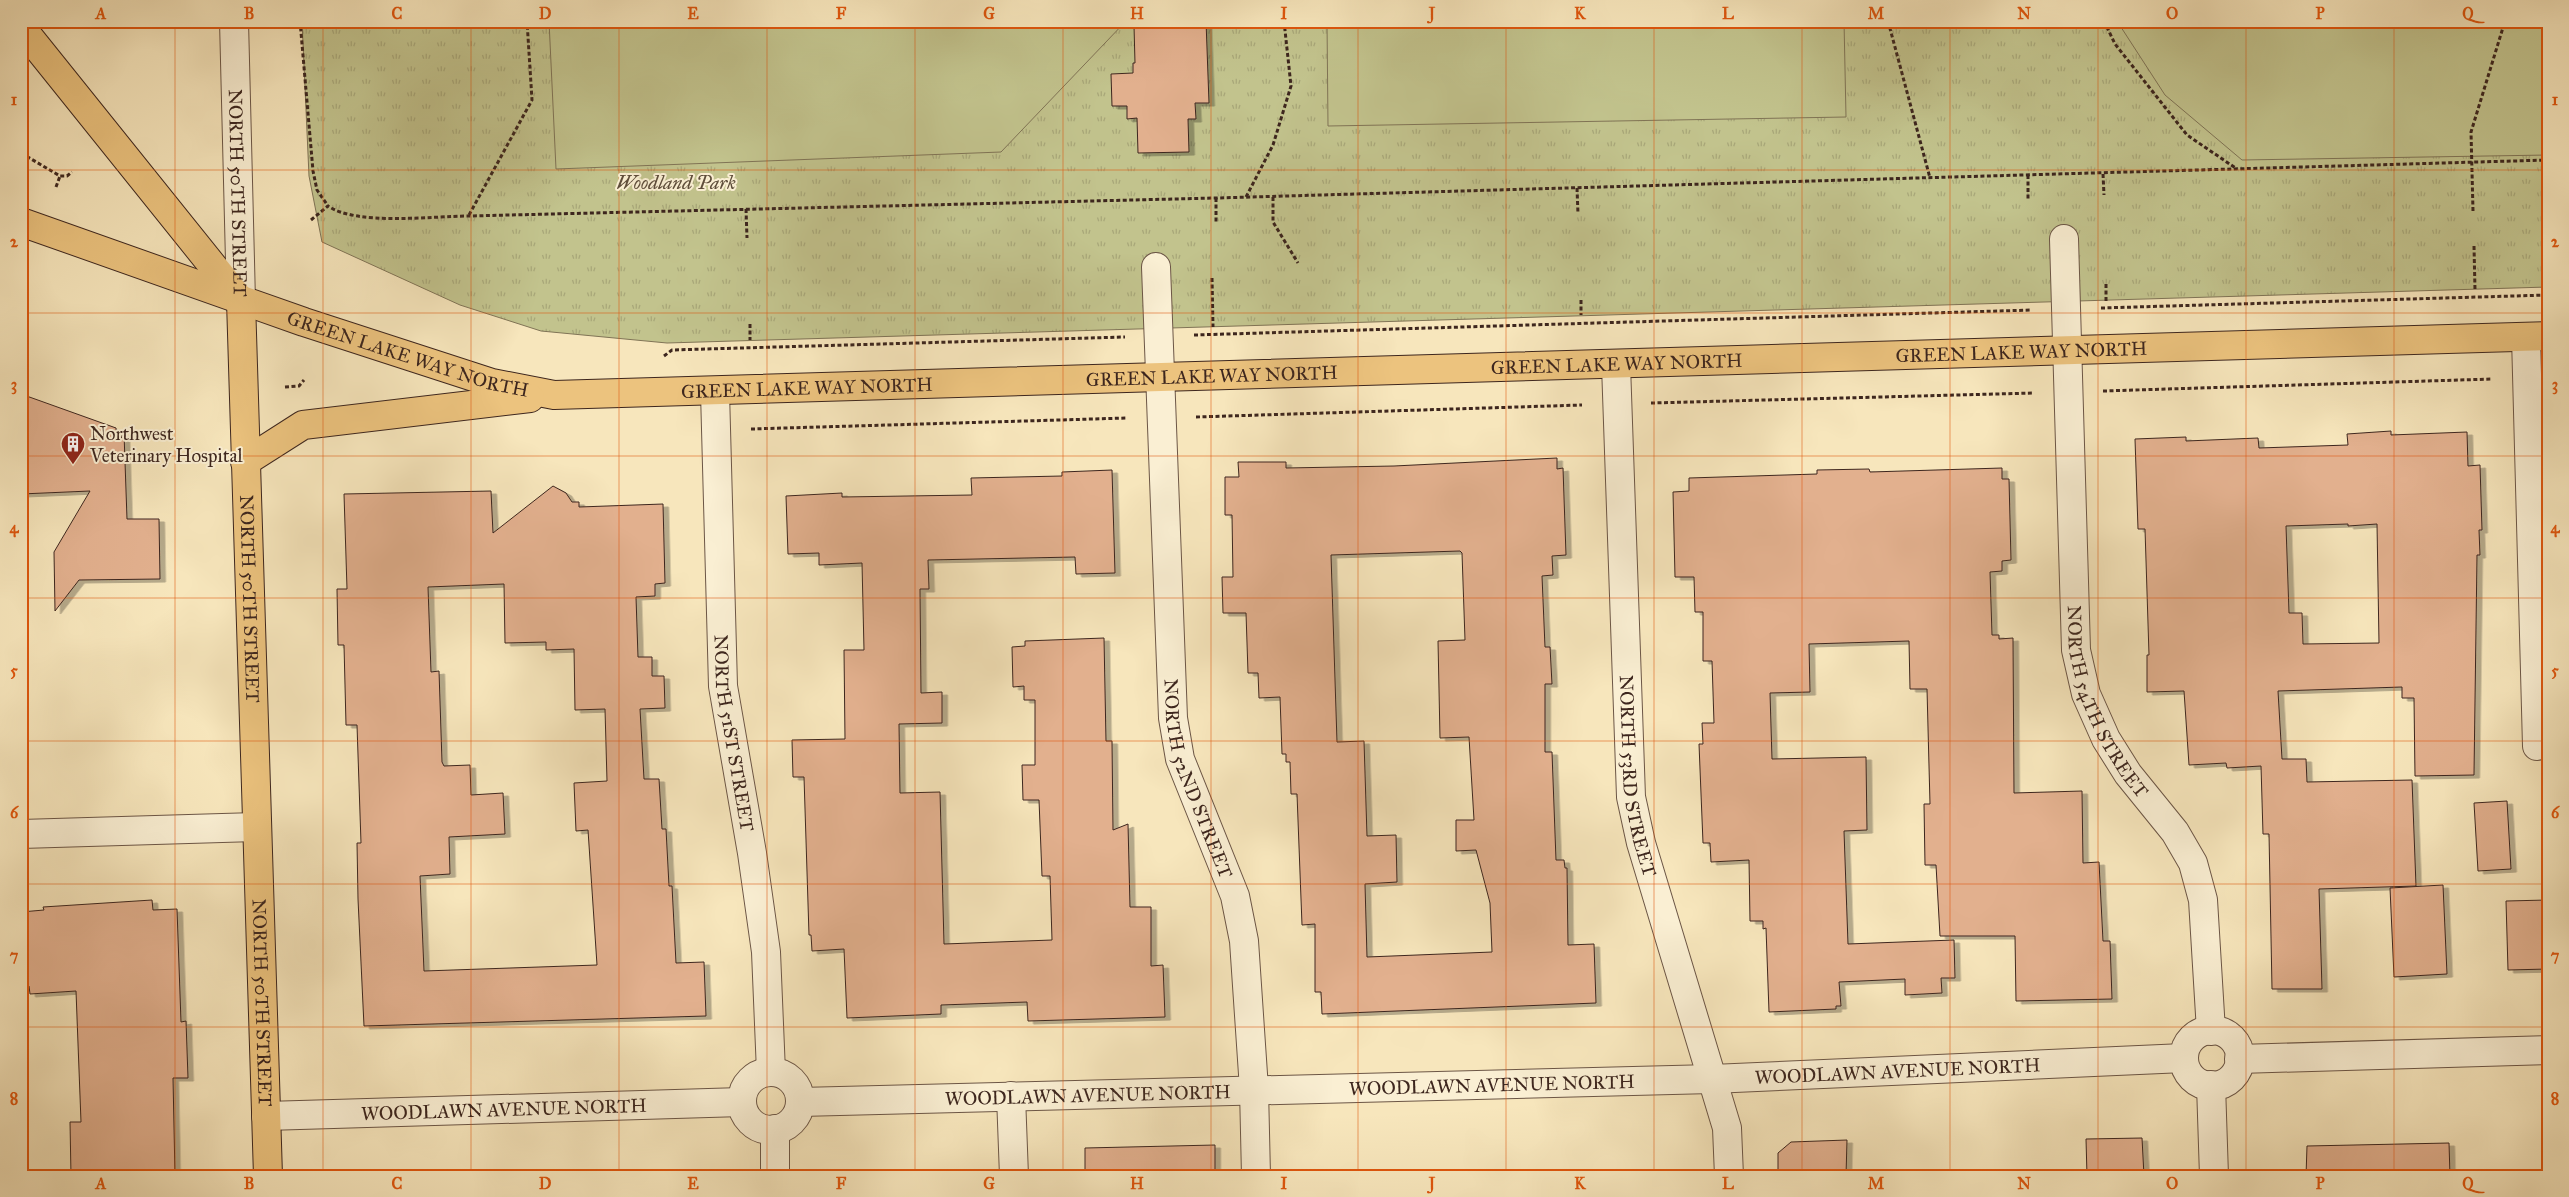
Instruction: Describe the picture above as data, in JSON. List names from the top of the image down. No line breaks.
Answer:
{"streets":{"main road":["NORTH 50TH STREET","GREEN LAKE WAY NORTH"],"street":["NORTH 54TH STREET","NORTH 51ST STREET","NORTH 53RD STREET","NORTH 52ND STREET","WOODLAWN AVENUE NORTH"]},"crossings":[["NORTH 50TH STREET","GREEN LAKE WAY NORTH"],["NORTH 50TH STREET","WOODLAWN AVENUE NORTH"],["GREEN LAKE WAY NORTH","NORTH 54TH STREET"],["GREEN LAKE WAY NORTH","NORTH 51ST STREET"],["GREEN LAKE WAY NORTH","NORTH 53RD STREET"],["GREEN LAKE WAY NORTH","NORTH 52ND STREET"],["NORTH 54TH STREET","WOODLAWN AVENUE NORTH"],["NORTH 51ST STREET","WOODLAWN AVENUE NORTH"],["NORTH 53RD STREET","WOODLAWN AVENUE NORTH"],["NORTH 52ND STREET","WOODLAWN AVENUE NORTH"]],"parks":["Woodland Park"],"places":{"building":["Northwest Veterinary Hospital"]},"grid":{"columns":["A","B","C","D","E","F","G","H","I","J","K","L","M","N","O","P","Q"],"rows":["1","2","3","4","5","6","7","8"]}}
